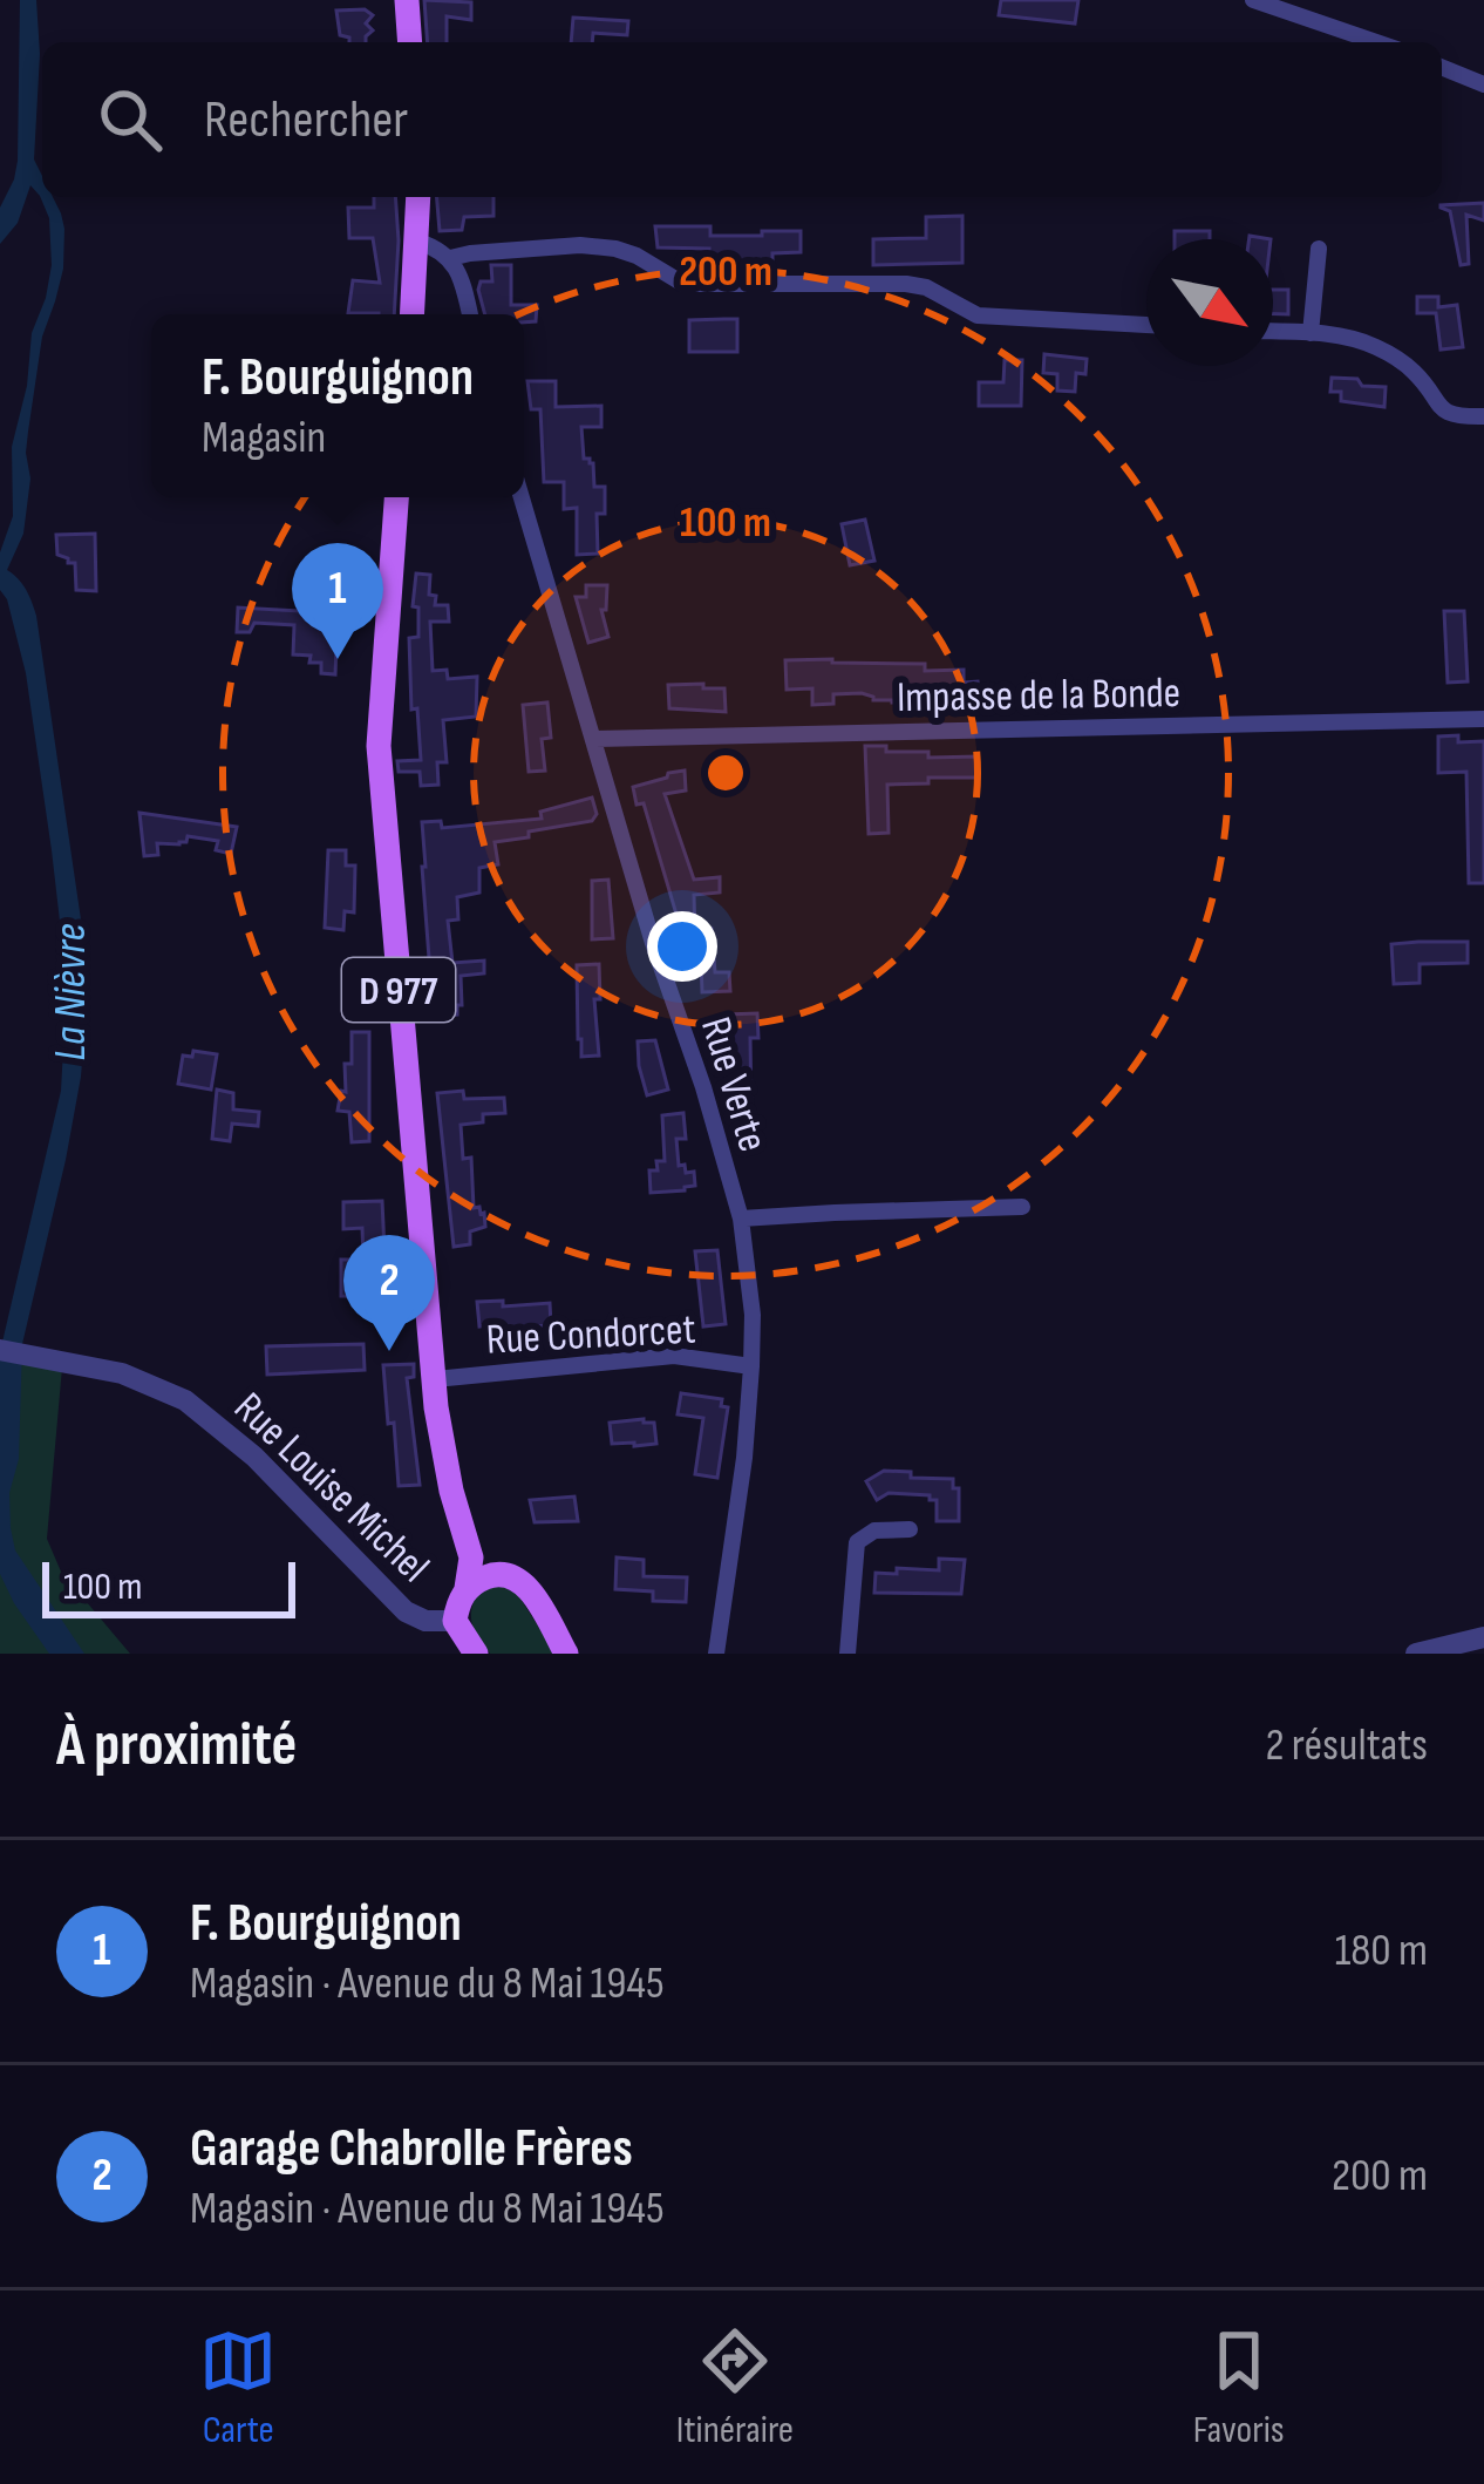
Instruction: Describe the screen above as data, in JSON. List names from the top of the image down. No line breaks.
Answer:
{"streets":{"main road":["D 977"],"street":["Impasse de la Bonde","Rue Verte","Rue Condorcet","Rue Louise Michel"]},"crossings":[["Impasse de la Bonde","Rue Verte"],["D 977","Rue Condorcet"],["Rue Verte","Rue Condorcet"]],"water":["La Nièvre"],"scale_bar":"100 m","north":"bottom right","page":{"search":"Rechercher","popup":["F. Bourguignon","Magasin"],"pins":["1","2"],"scale":"100 m","heading":["À proximité","2 résultats"],"list":[{"mark":"1","name":"F. Bourguignon","note":"Magasin · Avenue du 8 Mai 1945","value":"180 m"},{"mark":"2","name":"Garage Chabrolle Frères","note":"Magasin · Avenue du 8 Mai 1945","value":"200 m"}],"nav":["Carte","Itinéraire","Favoris"]},"rings":["200 m","100 m"]}
